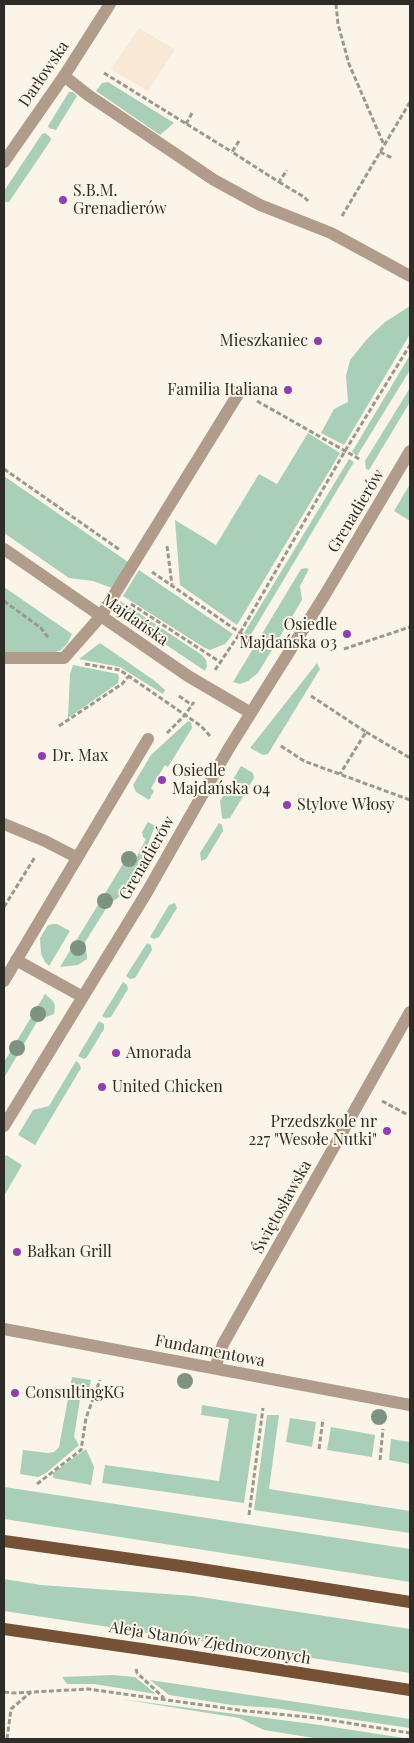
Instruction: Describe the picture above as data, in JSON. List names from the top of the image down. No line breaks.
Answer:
{"streets":{"main road":["Aleja Stanów Zjednoczonych"],"street":["Darłowska","Grenadierów","Majdańska","Świętosławska","Fundamentowa"]},"crossings":[["Grenadierów","Majdańska"],["Świętosławska","Fundamentowa"]],"places":["S.B.M. Grenadierów","Mieszkaniec","Familia Italiana","Osiedle Majdańska 03","Dr. Max","Osiedle Majdańska 04","Stylove Włosy","Amorada","United Chicken","Przedszkole nr 227 \"Wesołe Nutki\"","Bałkan Grill","ConsultingKG"]}
